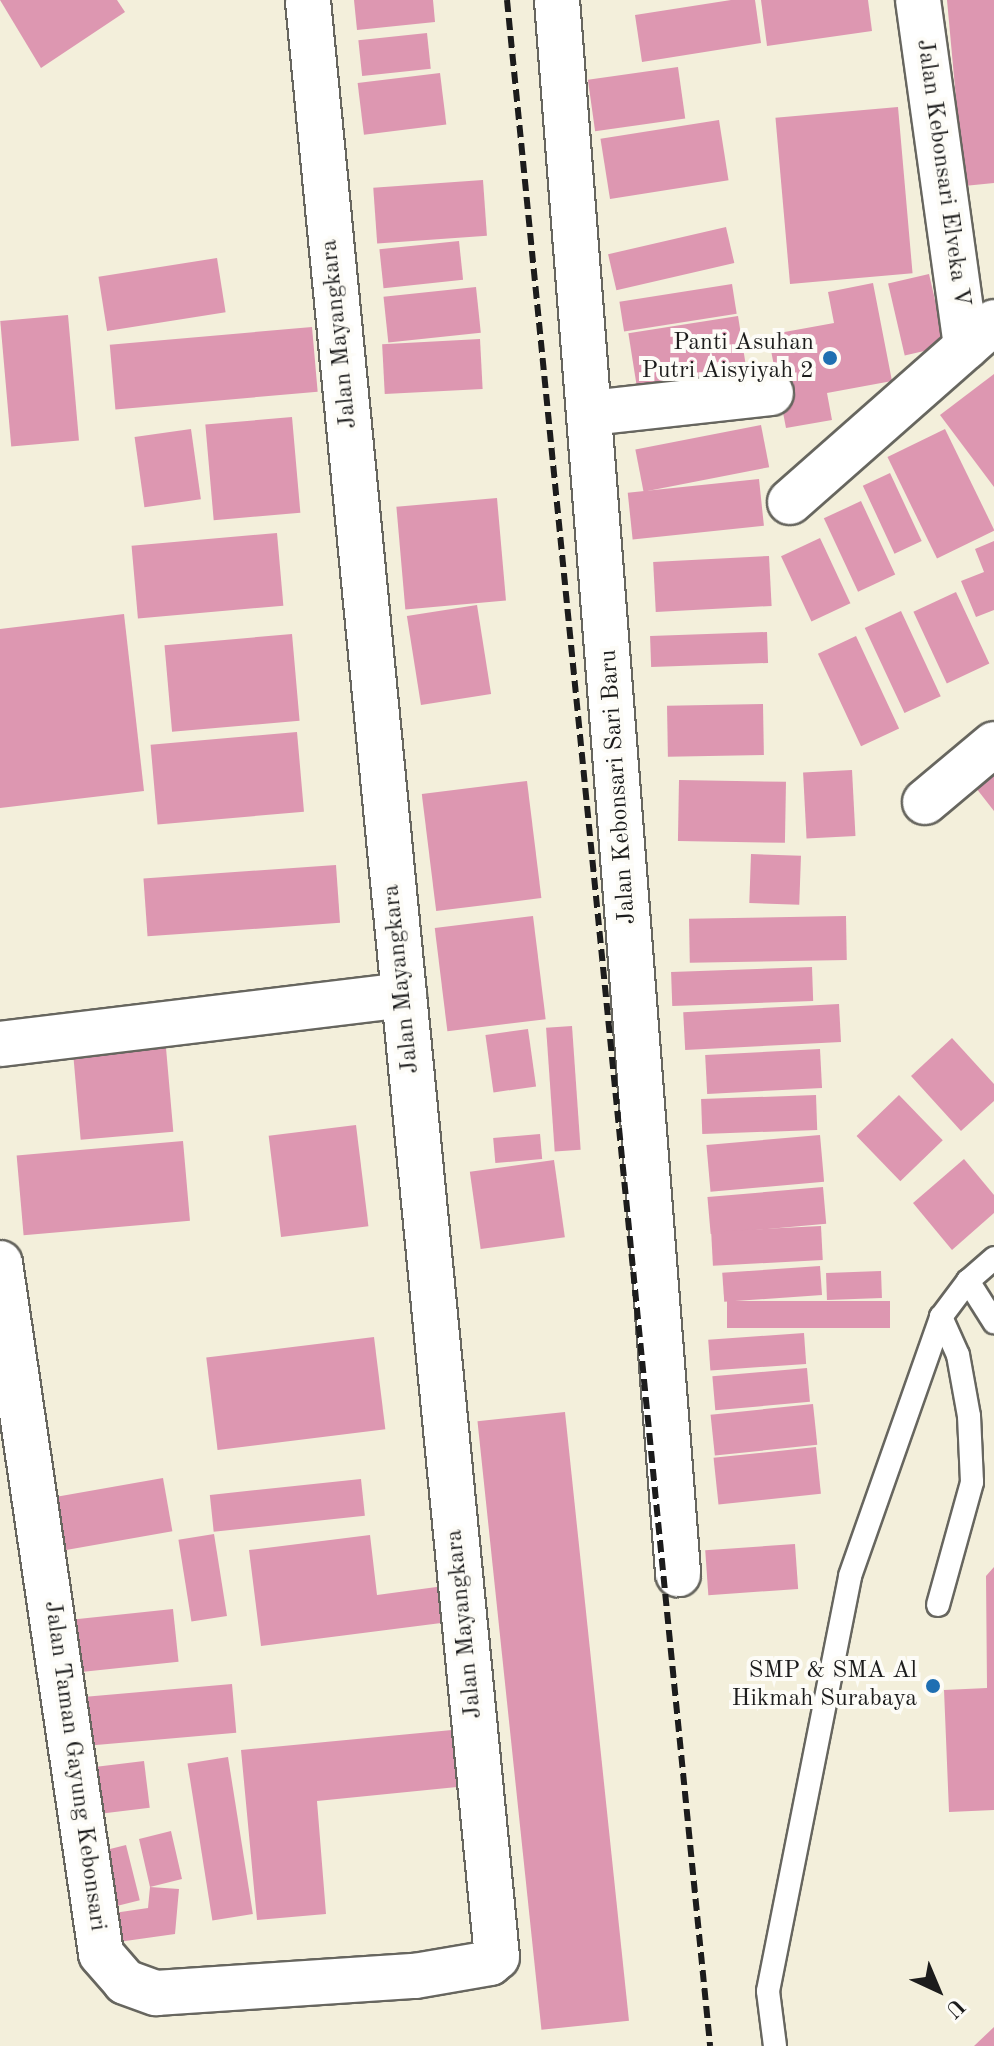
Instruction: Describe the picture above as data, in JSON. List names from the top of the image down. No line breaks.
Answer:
{"streets":{"street":["Jalan Kebonsari Elveka V","Jalan Mayangkara","Jalan Kebonsari Sari Baru","Jalan Taman Gayung Kebonsari"]},"crossings":[["Jalan Mayangkara","Jalan Taman Gayung Kebonsari"]],"places":["Panti Asuhan Putri Aisyiyah 2","SMP & SMA Al Hikmah Surabaya"],"north":"bottom right"}
